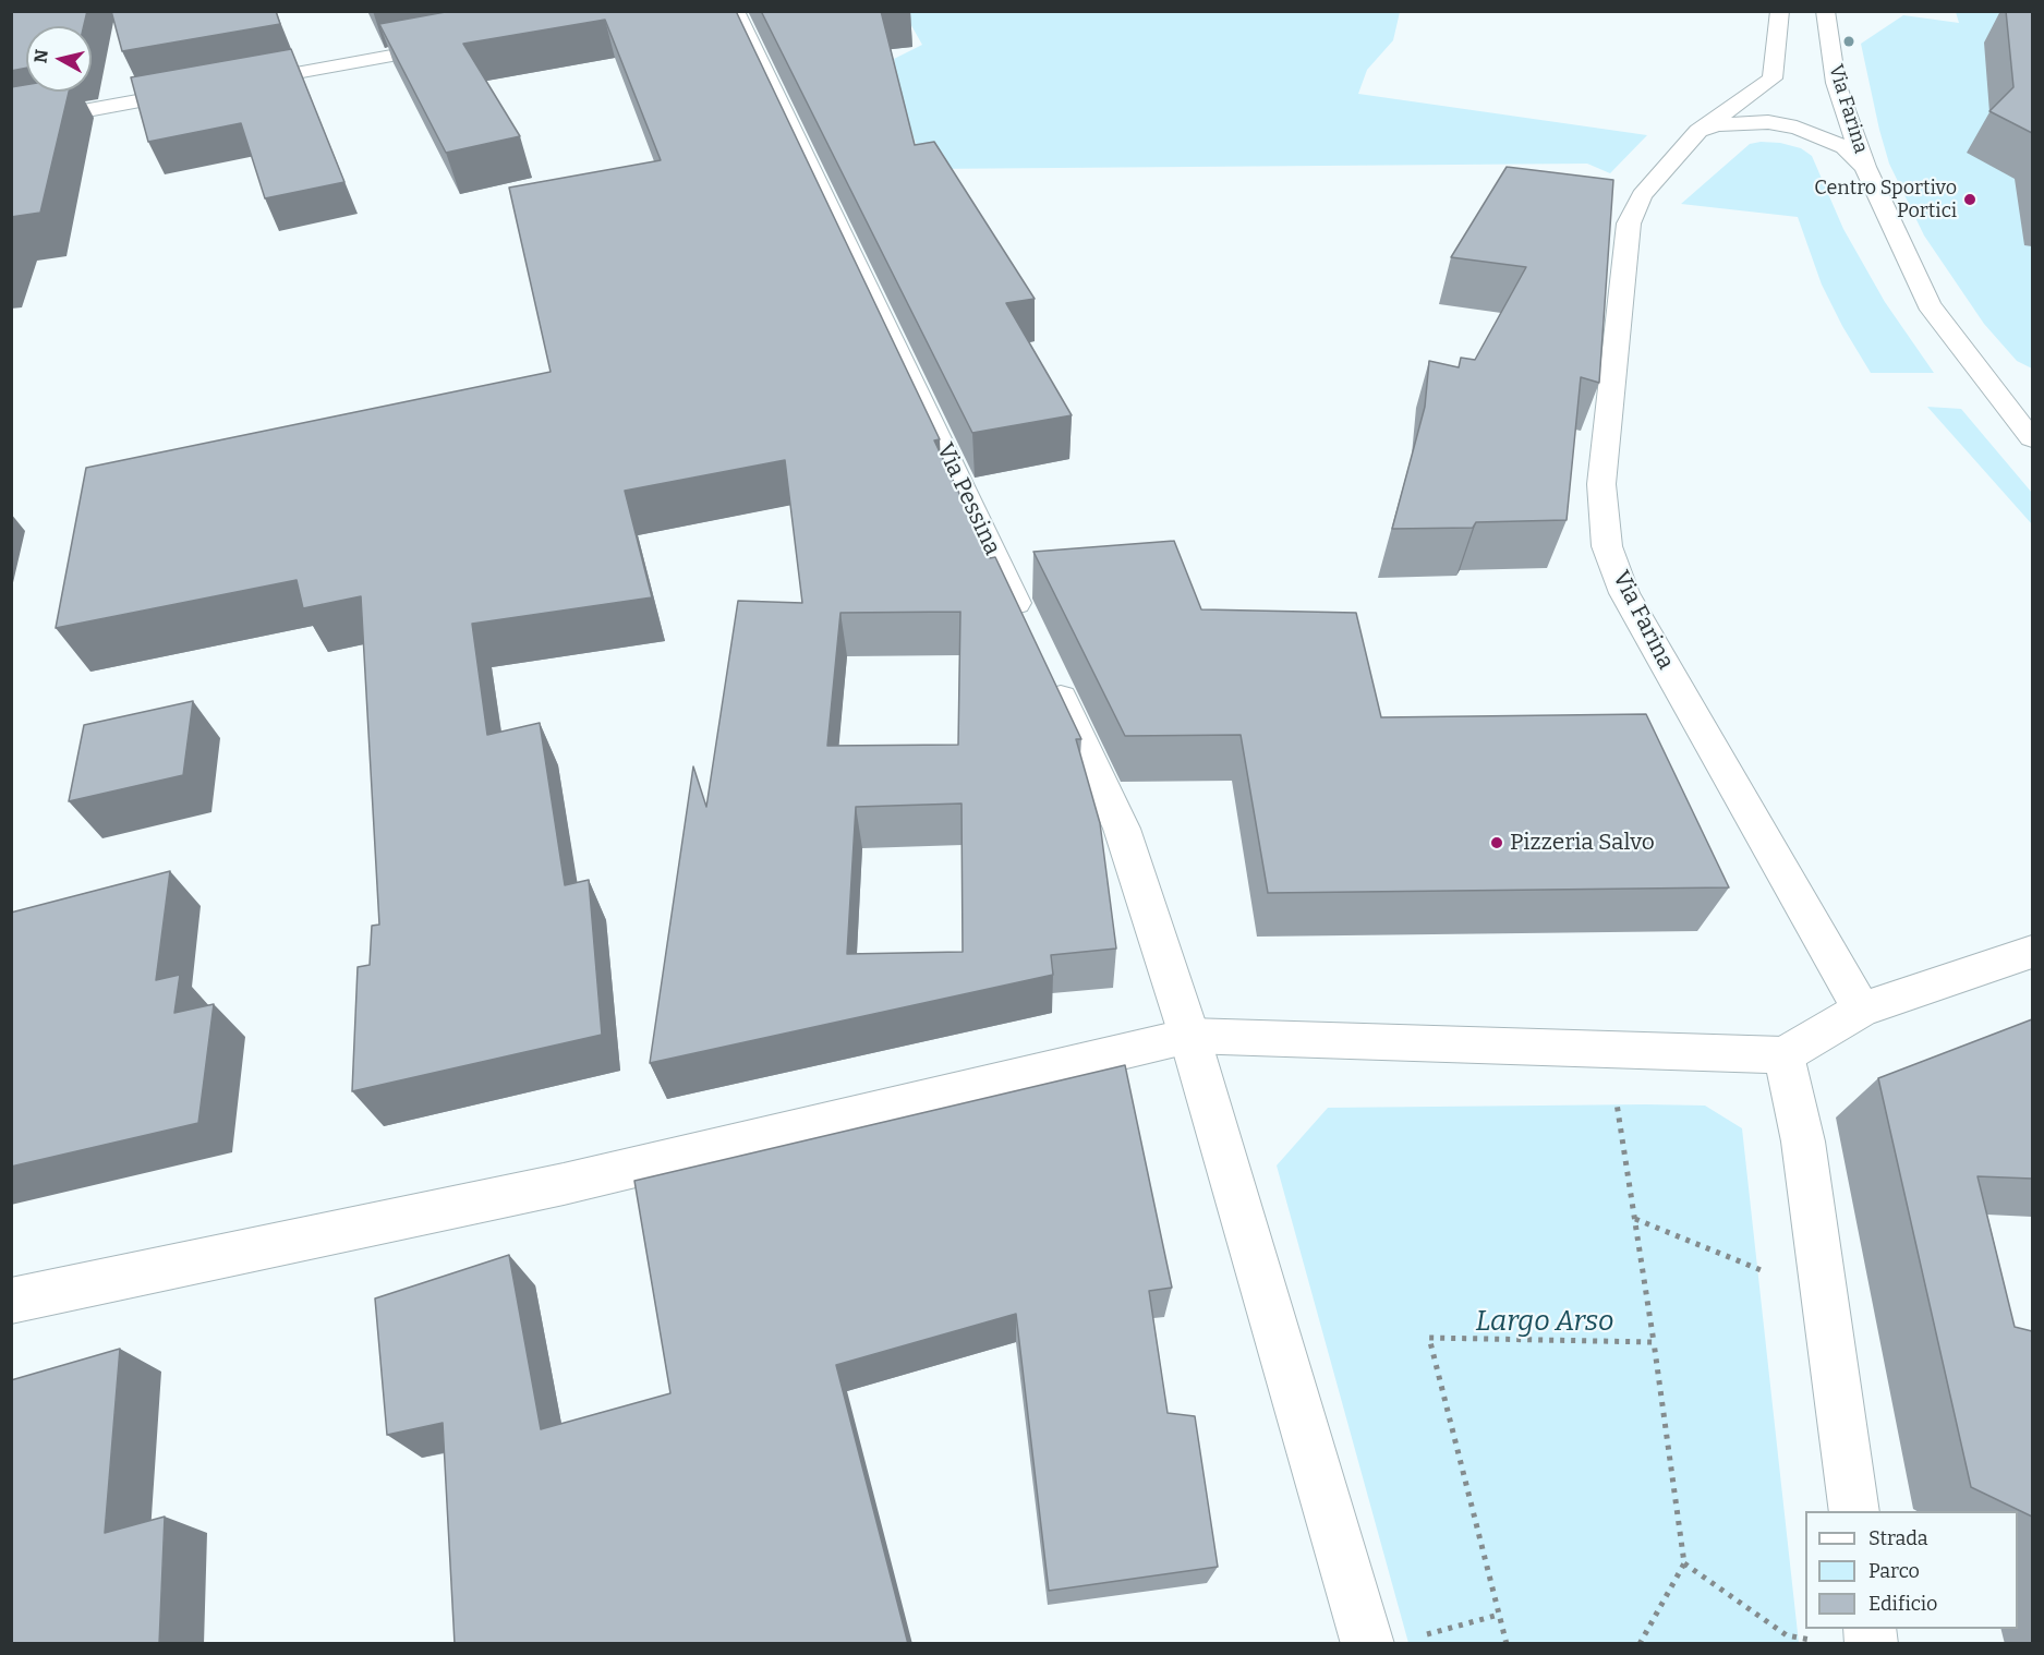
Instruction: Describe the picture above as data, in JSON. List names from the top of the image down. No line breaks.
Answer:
{"streets":{"street":["Via Farina","Via Pessina"]},"parks":["Largo Arso"],"places":["Centro Sportivo Portici","Pizzeria Salvo"],"legend":["Strada","Parco","Edificio"],"north":"left"}
